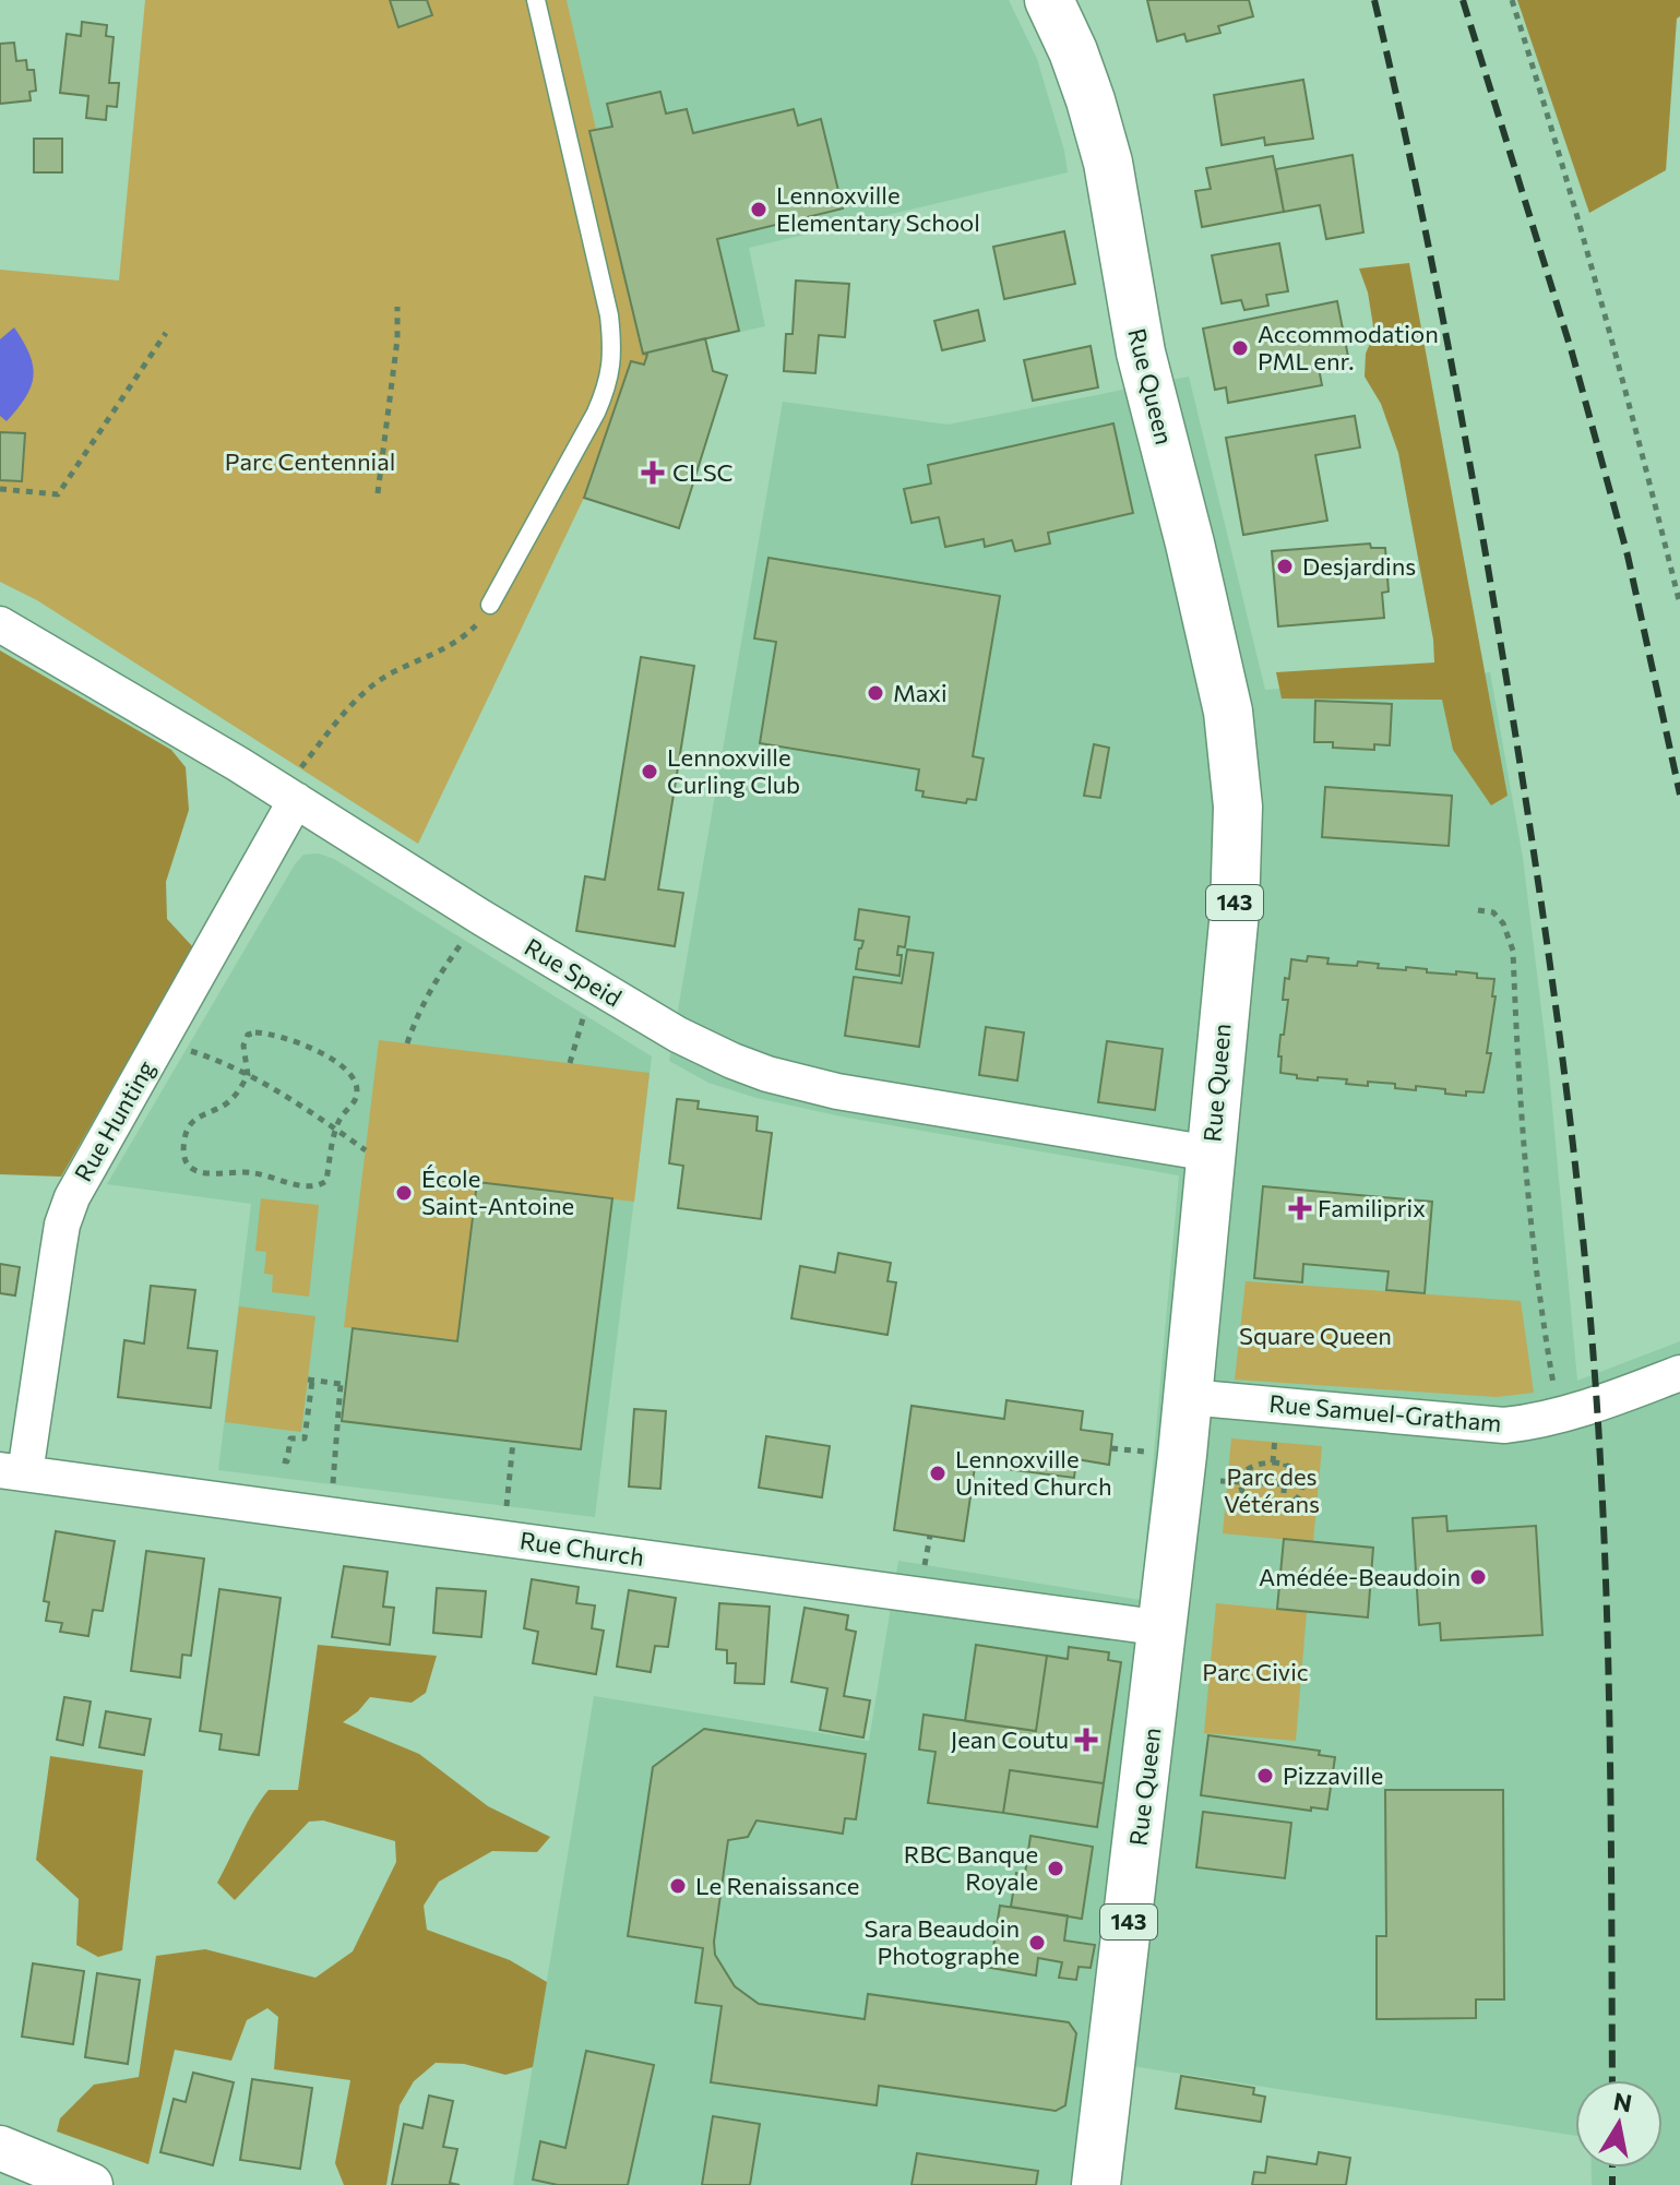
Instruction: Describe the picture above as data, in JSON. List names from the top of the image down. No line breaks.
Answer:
{"streets":{"main road":["Rue Queen","143"],"street":["Rue Speid","Rue Hunting","Rue Samuel-Gratham","Rue Church"]},"crossings":[["Rue Queen","Rue Speid"],["Rue Queen","Rue Samuel-Gratham"],["Rue Queen","Rue Church"],["Rue Speid","Rue Hunting"],["Rue Hunting","Rue Church"]],"parks":["Parc Centennial","Square Queen","Parc des Vétérans","Parc Civic"],"places":{"other":["Lennoxville Elementary School","Accommodation PML enr.","Desjardins","Maxi","Lennoxville Curling Club","École Saint-Antoine","Lennoxville United Church","Amédée-Beaudoin","Pizzaville","RBC Banque Royale","Le Renaissance","Sara Beaudoin Photographe"],"health":["CLSC","Familiprix","Jean Coutu"]},"north":"top"}
